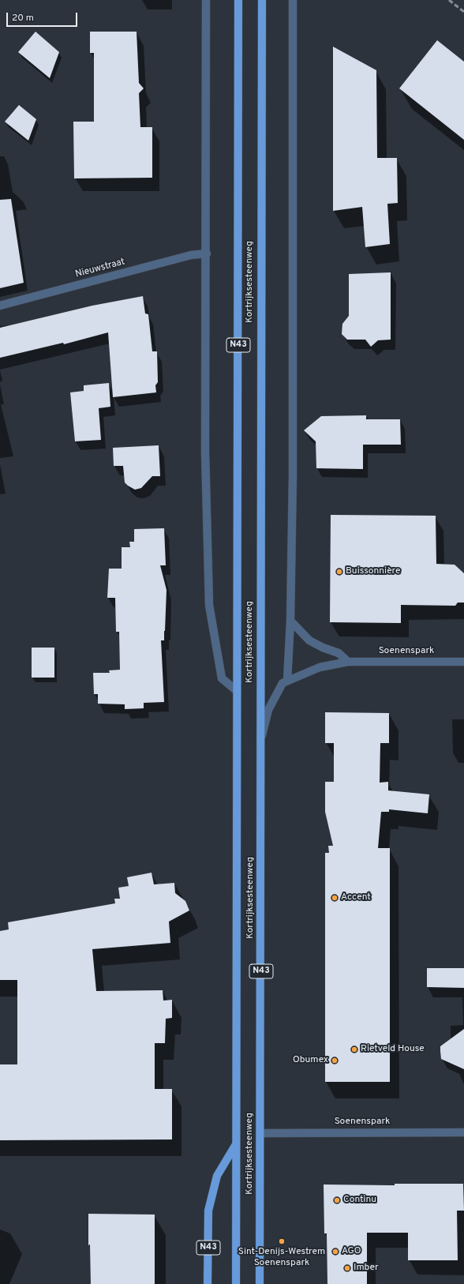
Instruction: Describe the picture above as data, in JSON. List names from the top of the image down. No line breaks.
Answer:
{"streets":{"main road":["Kortrijksesteenweg","N43"],"street":["Nieuwstraat","Soenenspark"]},"crossings":[["Nieuwstraat","Kortrijksesteenweg"],["Kortrijksesteenweg","Soenenspark"]],"places":["Buissonnière","Accent","Rietveld House","Obumex","Continu","Sint-Denijs-Westrem Soenenspark","AGO","Imber"],"scale_bar":"20 m"}
